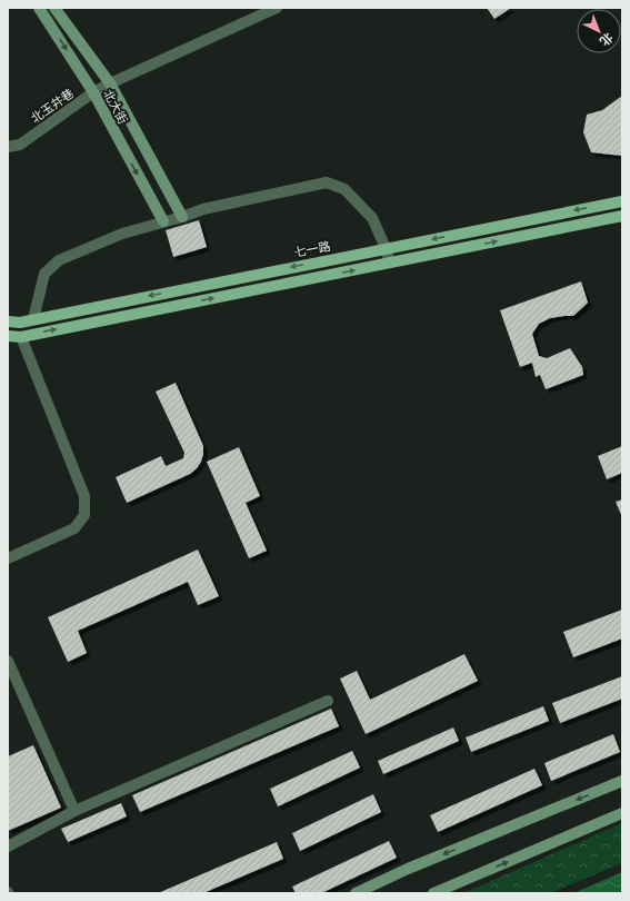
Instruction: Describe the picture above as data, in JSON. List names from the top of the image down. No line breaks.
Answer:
{"streets":{"main road":["北大街","七一路"],"street":["北玉井巷"]},"crossings":[["北玉井巷","北大街"]],"north":"bottom right"}
